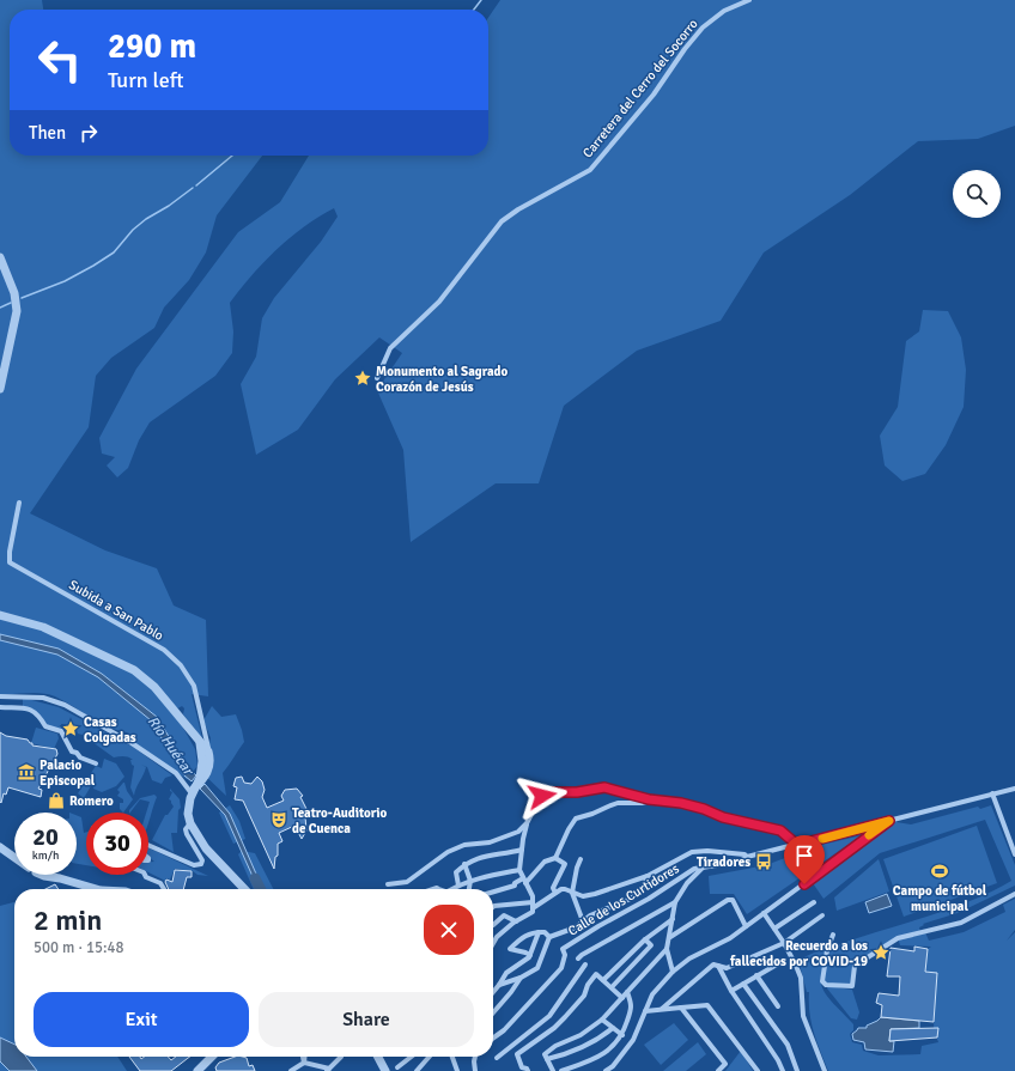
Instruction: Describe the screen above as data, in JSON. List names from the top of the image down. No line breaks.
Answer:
{"streets":{"street":["Carretera del Cerro del Socorro","Subida a San Pablo","Calle de los Curtidores"]},"water":["Río Huécar"],"places":{"place":["Monumento al Sagrado Corazón de Jesús","Casas Colgadas","Recuerdo a los fallecidos por COVID-19"],"museum":["Palacio Episcopal"],"shop":["Romero"],"theatre":["Teatro-Auditorio de Cuenca"],"bus stop":["Tiradores"],"sports":["Campo de fútbol municipal"]},"page":{"turn":["290 m","Turn left"],"then":"Then","speed":"20 km/h","limit":"30","heading":["2 min","500 m · 15:48"],"buttons":["Exit","Share"]}}
